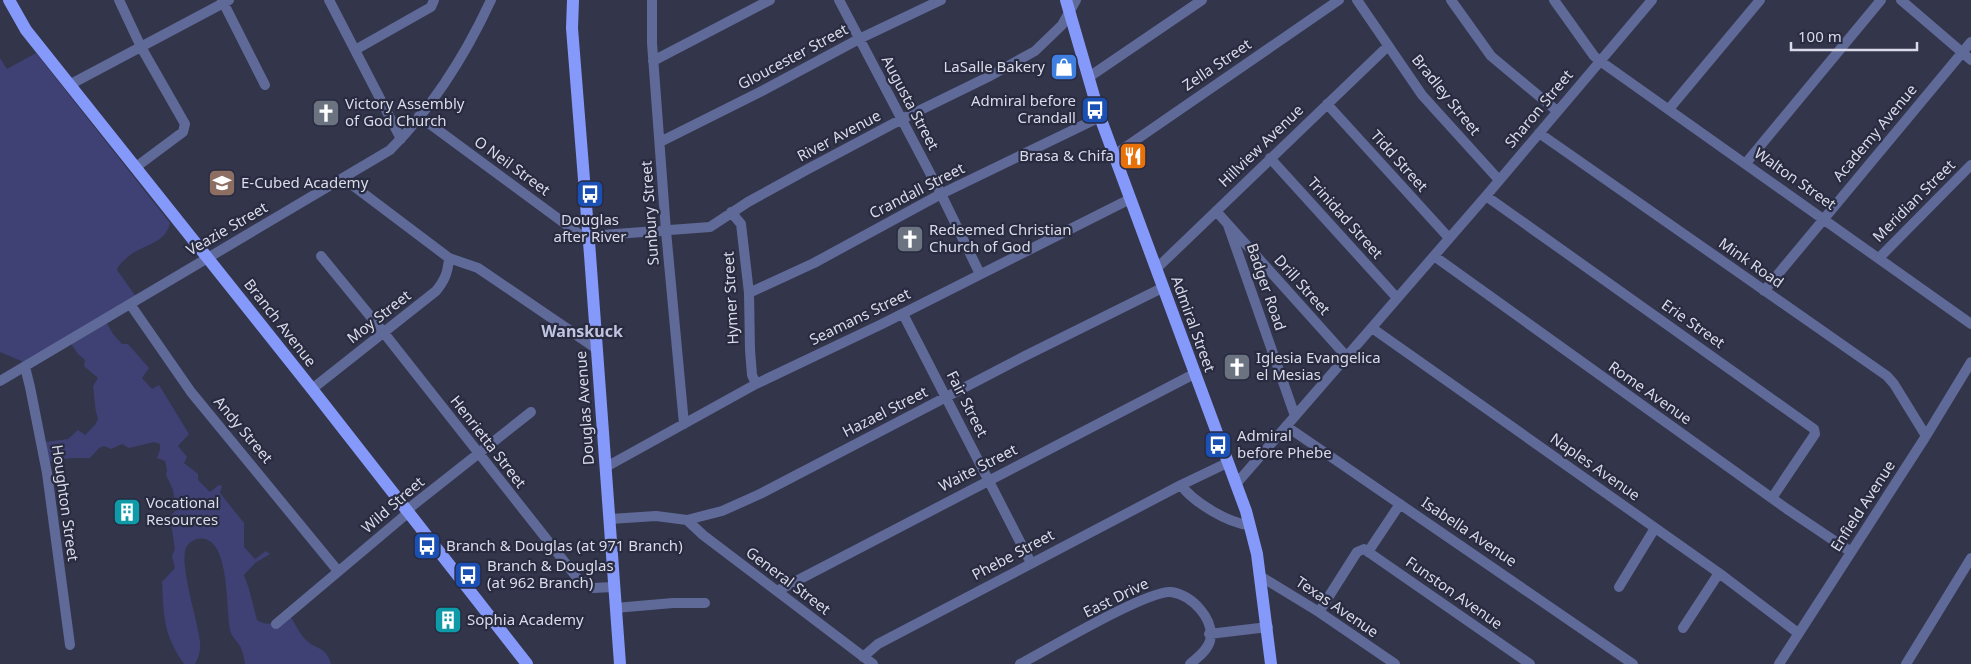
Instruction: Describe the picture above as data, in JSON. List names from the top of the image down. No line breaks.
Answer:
{"streets":{"main road":["Branch Avenue","Admiral Street","Douglas Avenue"],"street":["Gloucester Street","Zella Street","Bradley Street","Augusta Street","Sharon Street","Academy Avenue","River Avenue","Hillview Avenue","Tidd Street","O Neil Street","Walton Street","Crandall Street","Meridian Street","Sunbury Street","Trinidad Street","Veazie Street","Mink Road","Drill Street","Badger Road","Hymer Street","Moy Street","Seamans Street","Erie Street","Rome Avenue","Fair Street","Hazael Street","Andy Street","Henrietta Street","Naples Avenue","Waite Street","Houghton Street","Wild Street","Enfield Avenue","Isabella Avenue","Phebe Street","General Street","Funston Avenue","East Drive","Texas Avenue"]},"crossings":[["Gloucester Street","Augusta Street"],["Gloucester Street","Sunbury Street"],["Zella Street","Admiral Street"],["Bradley Street","Sharon Street"],["Bradley Street","Hillview Avenue"],["Augusta Street","River Avenue"],["Augusta Street","Crandall Street"],["Augusta Street","Seamans Street"],["Sharon Street","Tidd Street"],["Sharon Street","Walton Street"],["Sharon Street","Mink Road"],["Sharon Street","Erie Street"],["Sharon Street","Rome Avenue"],["Academy Avenue","Walton Street"],["Academy Avenue","Mink Road"],["River Avenue","O Neil Street"],["River Avenue","Sunbury Street"],["River Avenue","Hymer Street"],["River Avenue","Admiral Street"],["River Avenue","Douglas Avenue"],["Hillview Avenue","Tidd Street"],["Hillview Avenue","Trinidad Street"],["Hillview Avenue","Drill Street"],["Hillview Avenue","Admiral Street"],["O Neil Street","Veazie Street"],["O Neil Street","Douglas Avenue"],["Walton Street","Meridian Street"],["Crandall Street","Hymer Street"],["Crandall Street","Admiral Street"],["Sunbury Street","Seamans Street"],["Veazie Street","Branch Avenue"],["Veazie Street","Andy Street"],["Veazie Street","Houghton Street"],["Mink Road","Enfield Avenue"],["Drill Street","Badger Road"],["Hymer Street","Seamans Street"],["Moy Street","Branch Avenue"],["Moy Street","Henrietta Street"],["Seamans Street","Admiral Street"],["Seamans Street","Fair Street"],["Seamans Street","Douglas Avenue"],["Branch Avenue","Wild Street"],["Admiral Street","Hazael Street"],["Admiral Street","Waite Street"],["Admiral Street","Phebe Street"],["Admiral Street","Texas Avenue"],["Erie Street","Rome Avenue"],["Rome Avenue","Enfield Avenue"],["Fair Street","Hazael Street"],["Fair Street","Waite Street"],["Fair Street","Phebe Street"],["Douglas Avenue","Hazael Street"],["Douglas Avenue","Henrietta Street"],["Hazael Street","General Street"],["Andy Street","Wild Street"],["Henrietta Street","Wild Street"],["Naples Avenue","Enfield Avenue"],["Waite Street","General Street"],["Phebe Street","General Street"]],"districts":["Wanskuck"],"places":{"shop":["LaSalle Bakery"],"bus stop":["Admiral before Crandall","Douglas after River","Admiral before Phebe","Branch & Douglas (at 971 Branch)","Branch & Douglas (at 962 Branch)"],"church":["Victory Assembly of God Church","Redeemed Christian Church of God","Iglesia Evangelica el Mesias"],"restaurant":["Brasa & Chifa"],"school or university":["E-Cubed Academy"],"building":["Vocational Resources","Sophia Academy"]},"scale_bar":"100 m"}
